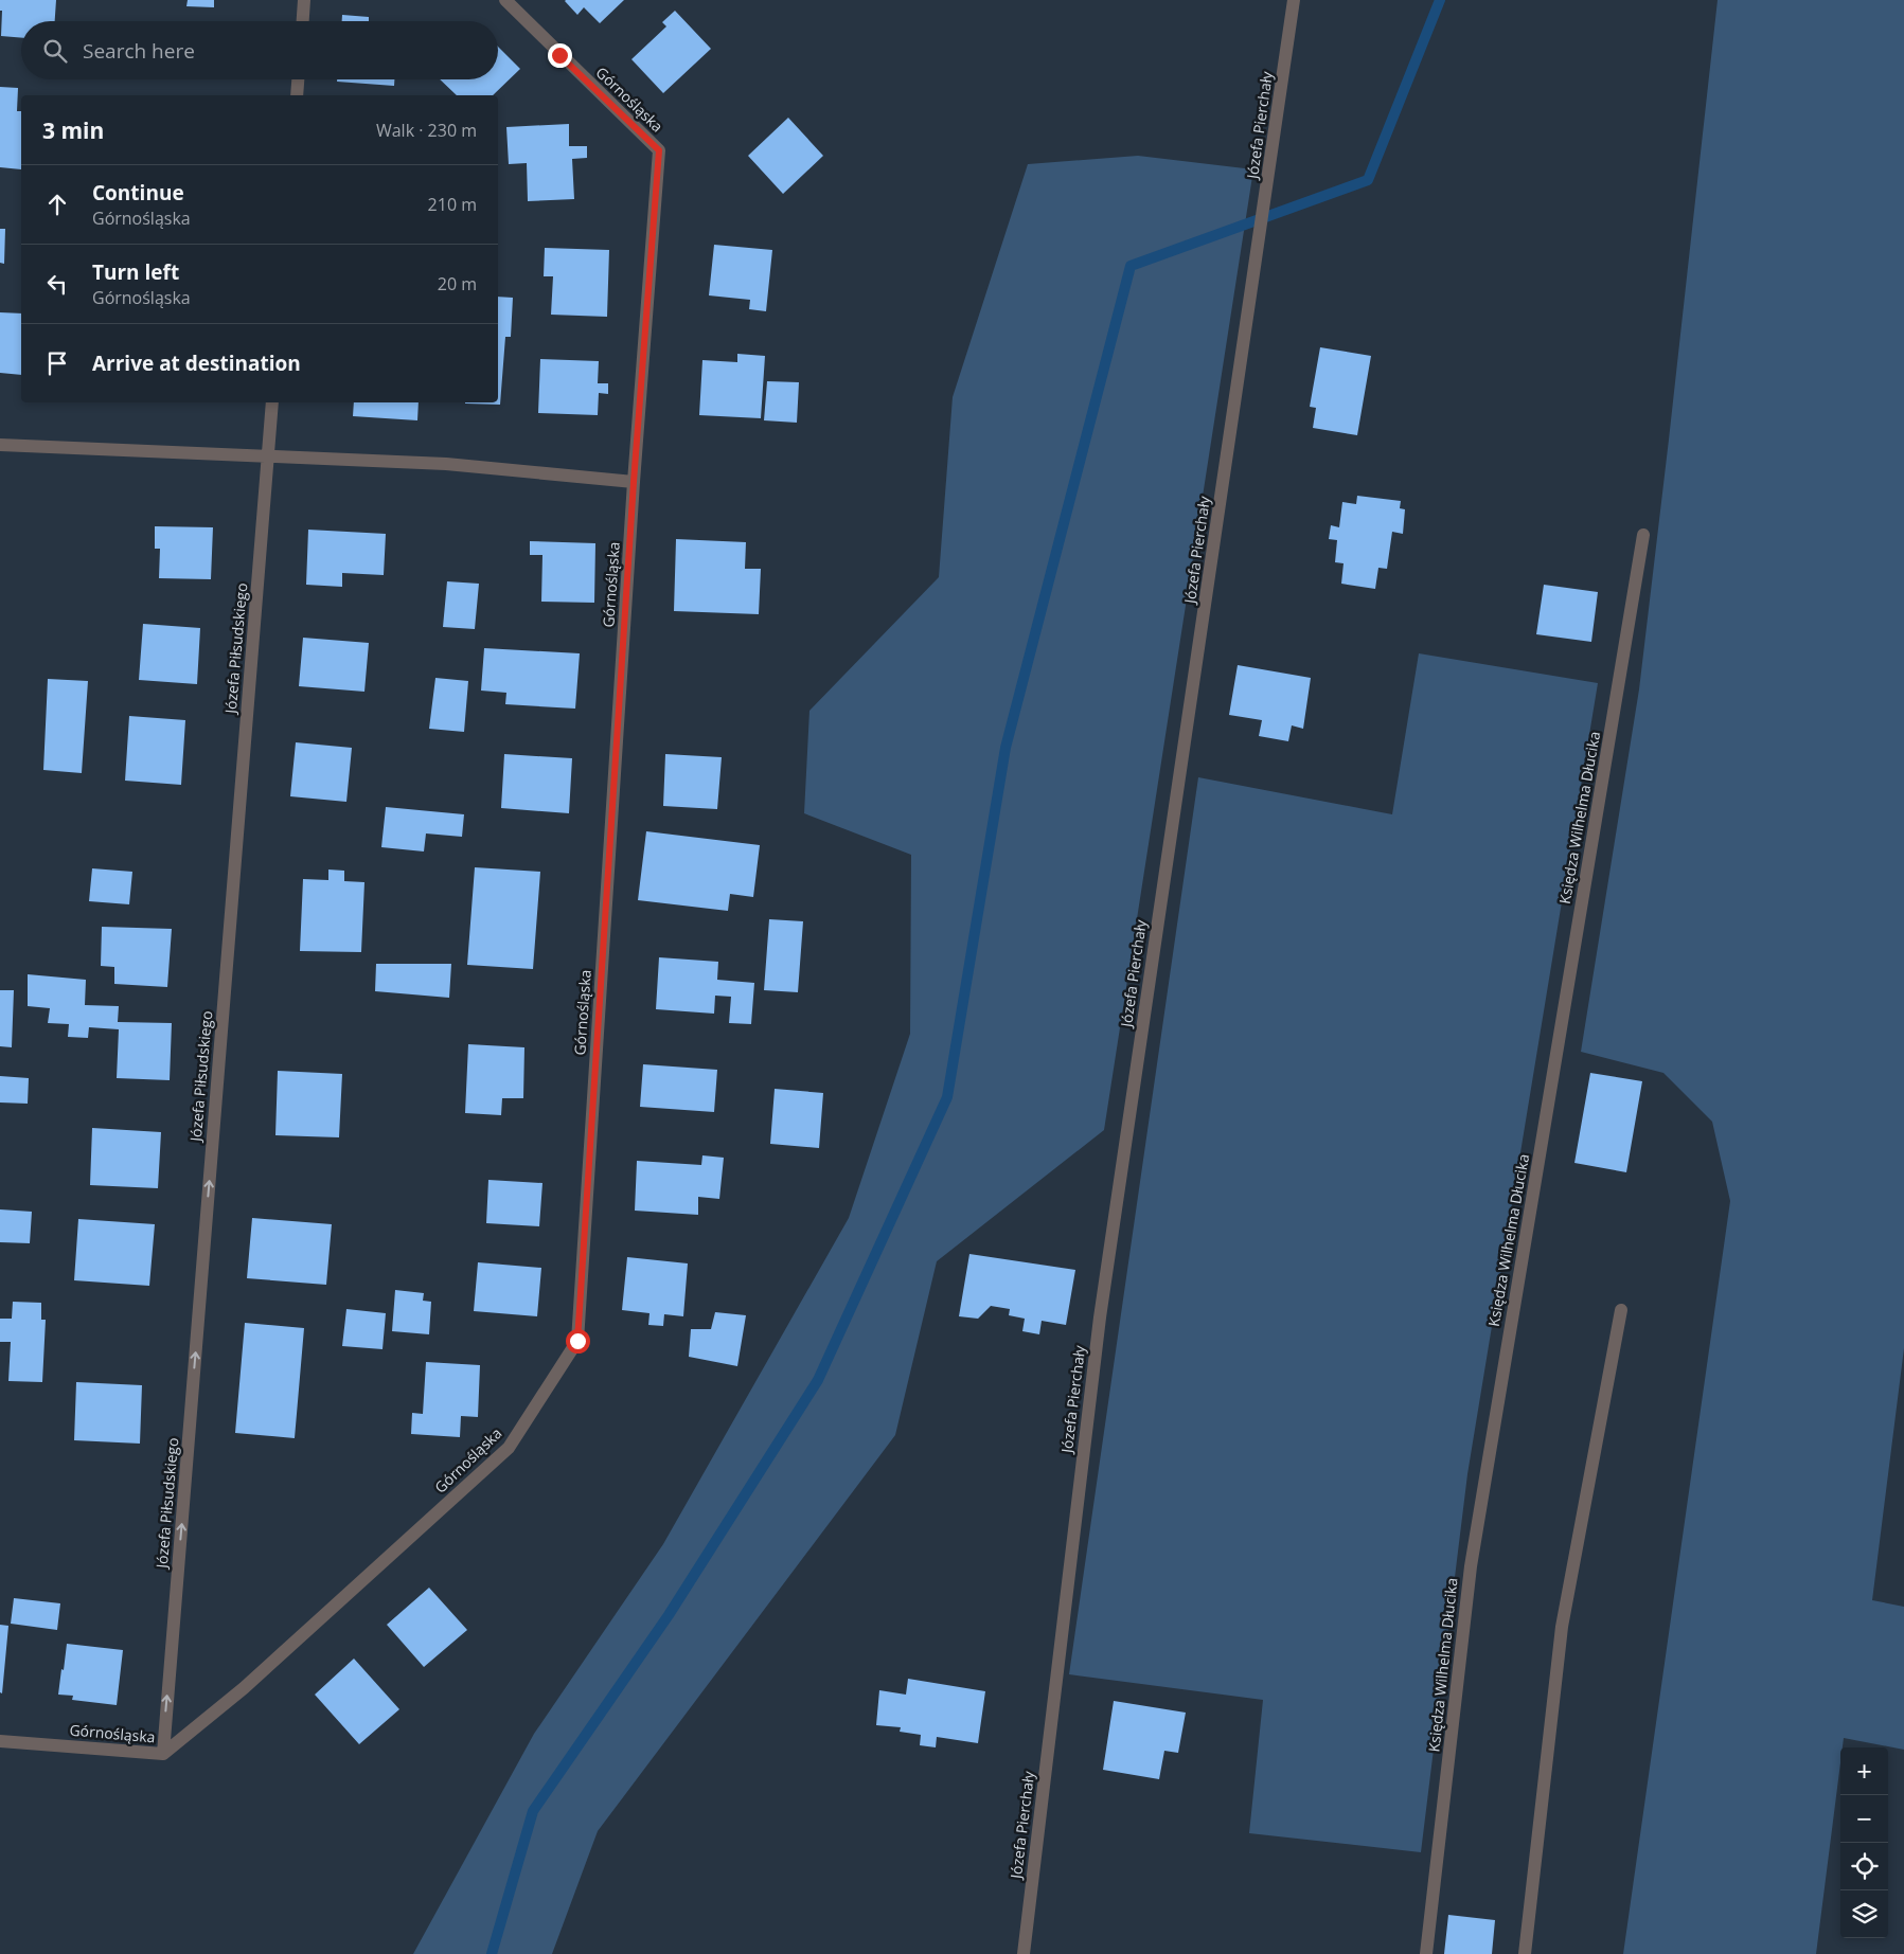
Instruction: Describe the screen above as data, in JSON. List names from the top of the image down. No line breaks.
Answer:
{"streets":{"street":["Górnośląska","Józefa Pierchały","Józefa Piłsudskiego","Księdza Wilhelma Dłucika"]},"crossings":[["Górnośląska","Józefa Piłsudskiego"]],"one_way":["Józefa Piłsudskiego"],"page":{"search":"Search here","heading":["3 min","Walk · 230 m"],"list":[["Continue","Górnośląska","210 m"],["Turn left","Górnośląska","20 m"],"Arrive at destination"],"map_buttons":["+","−"]}}
